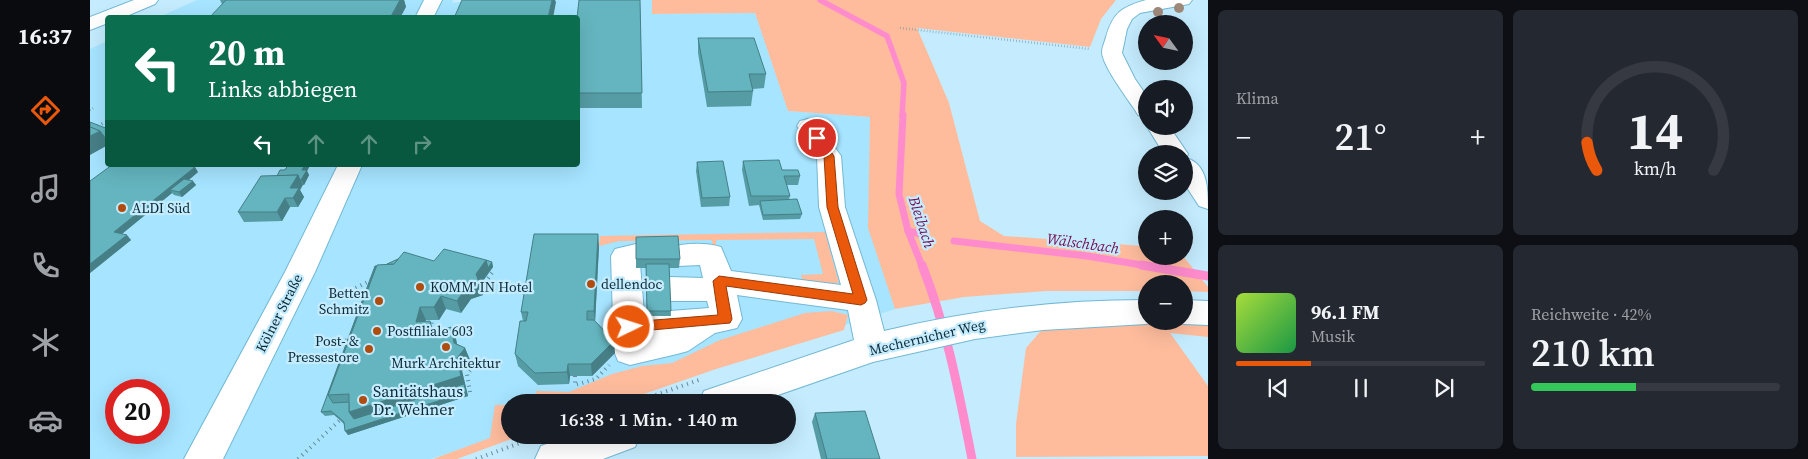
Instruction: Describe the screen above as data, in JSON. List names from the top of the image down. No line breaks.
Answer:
{"streets":{"street":["Kölner Straße","Mechernicher Weg"]},"water":["Bleibach","Wälschbach"],"places":["ALDI Süd","dellendoc","KOMM' IN Hotel","Betten Schmitz","Postfiliale 603","Murk Architektur","Post- & Pressestore","Sanitätshaus Dr. Wehner"],"north":"top left","page":{"tabs":"16:37","tile":["Klima",["Reichweite · 42%","210 km"]],"map_buttons":["+","−"],"turn":["20 m","Links abbiegen"],"heat":["−","21°","+"],"song":["96.1 FM","Musik"],"limit":"20","trip":"16:38 · 1 Min. · 140 m","gauge":["14","km/h"]}}
